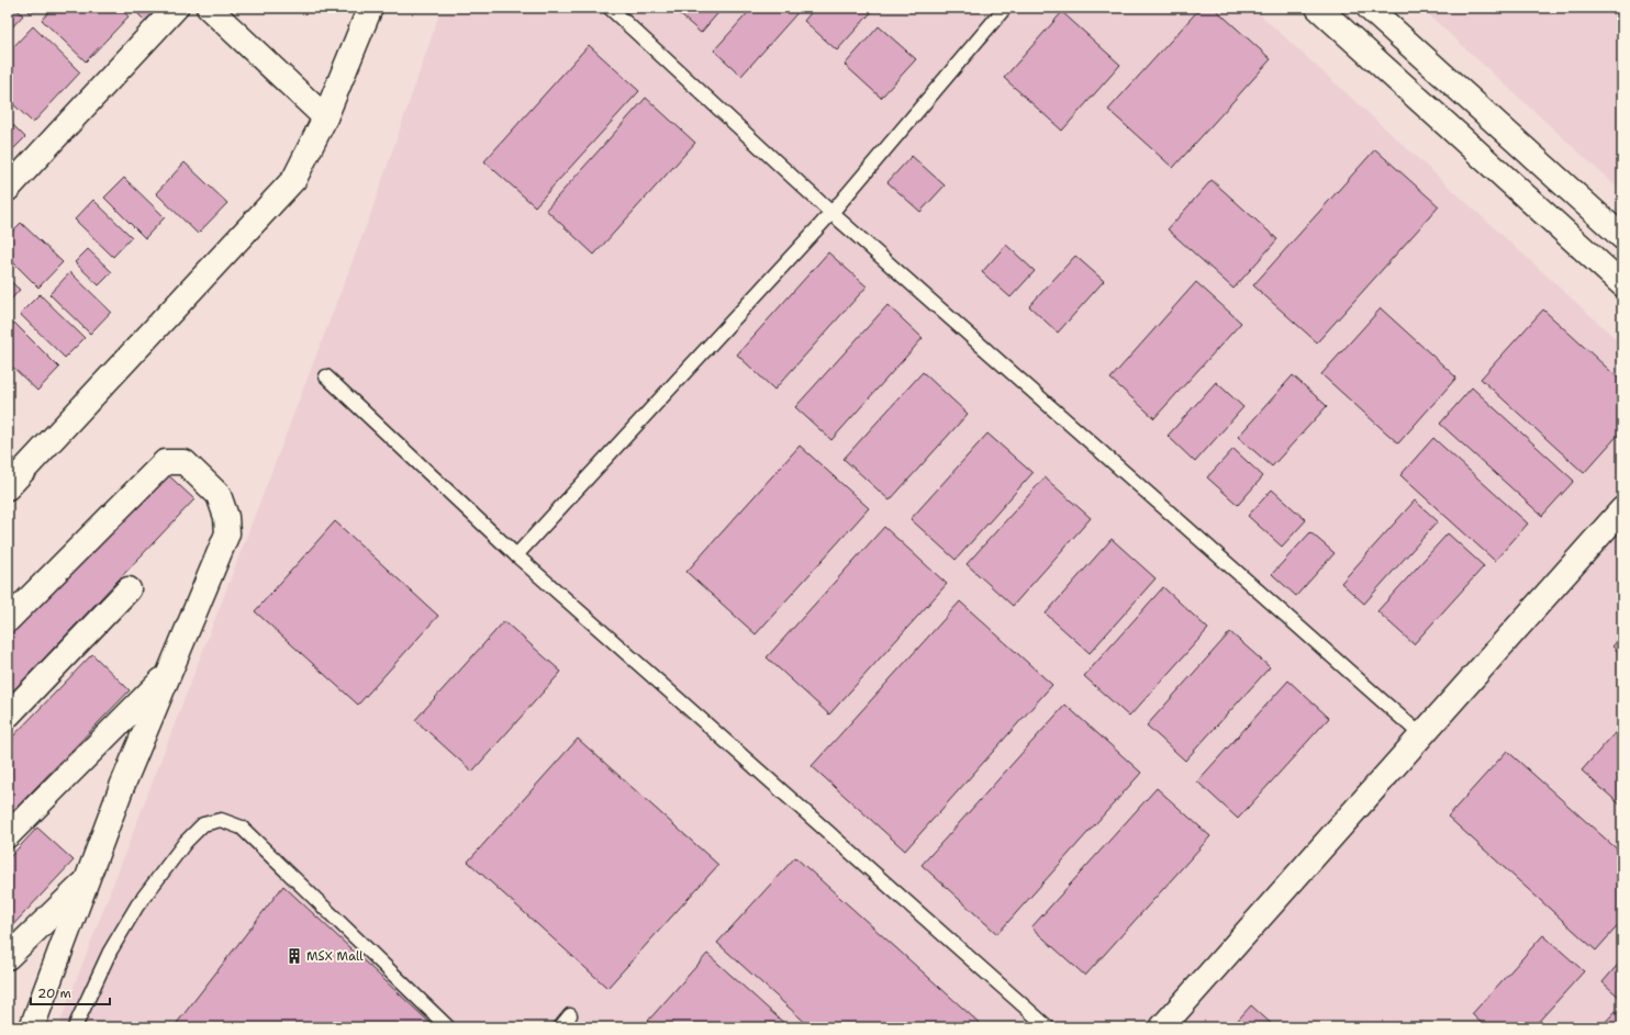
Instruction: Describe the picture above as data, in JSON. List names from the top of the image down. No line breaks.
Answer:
{"places":{"building":["MSX Mall"]},"scale_bar":"20 m"}
